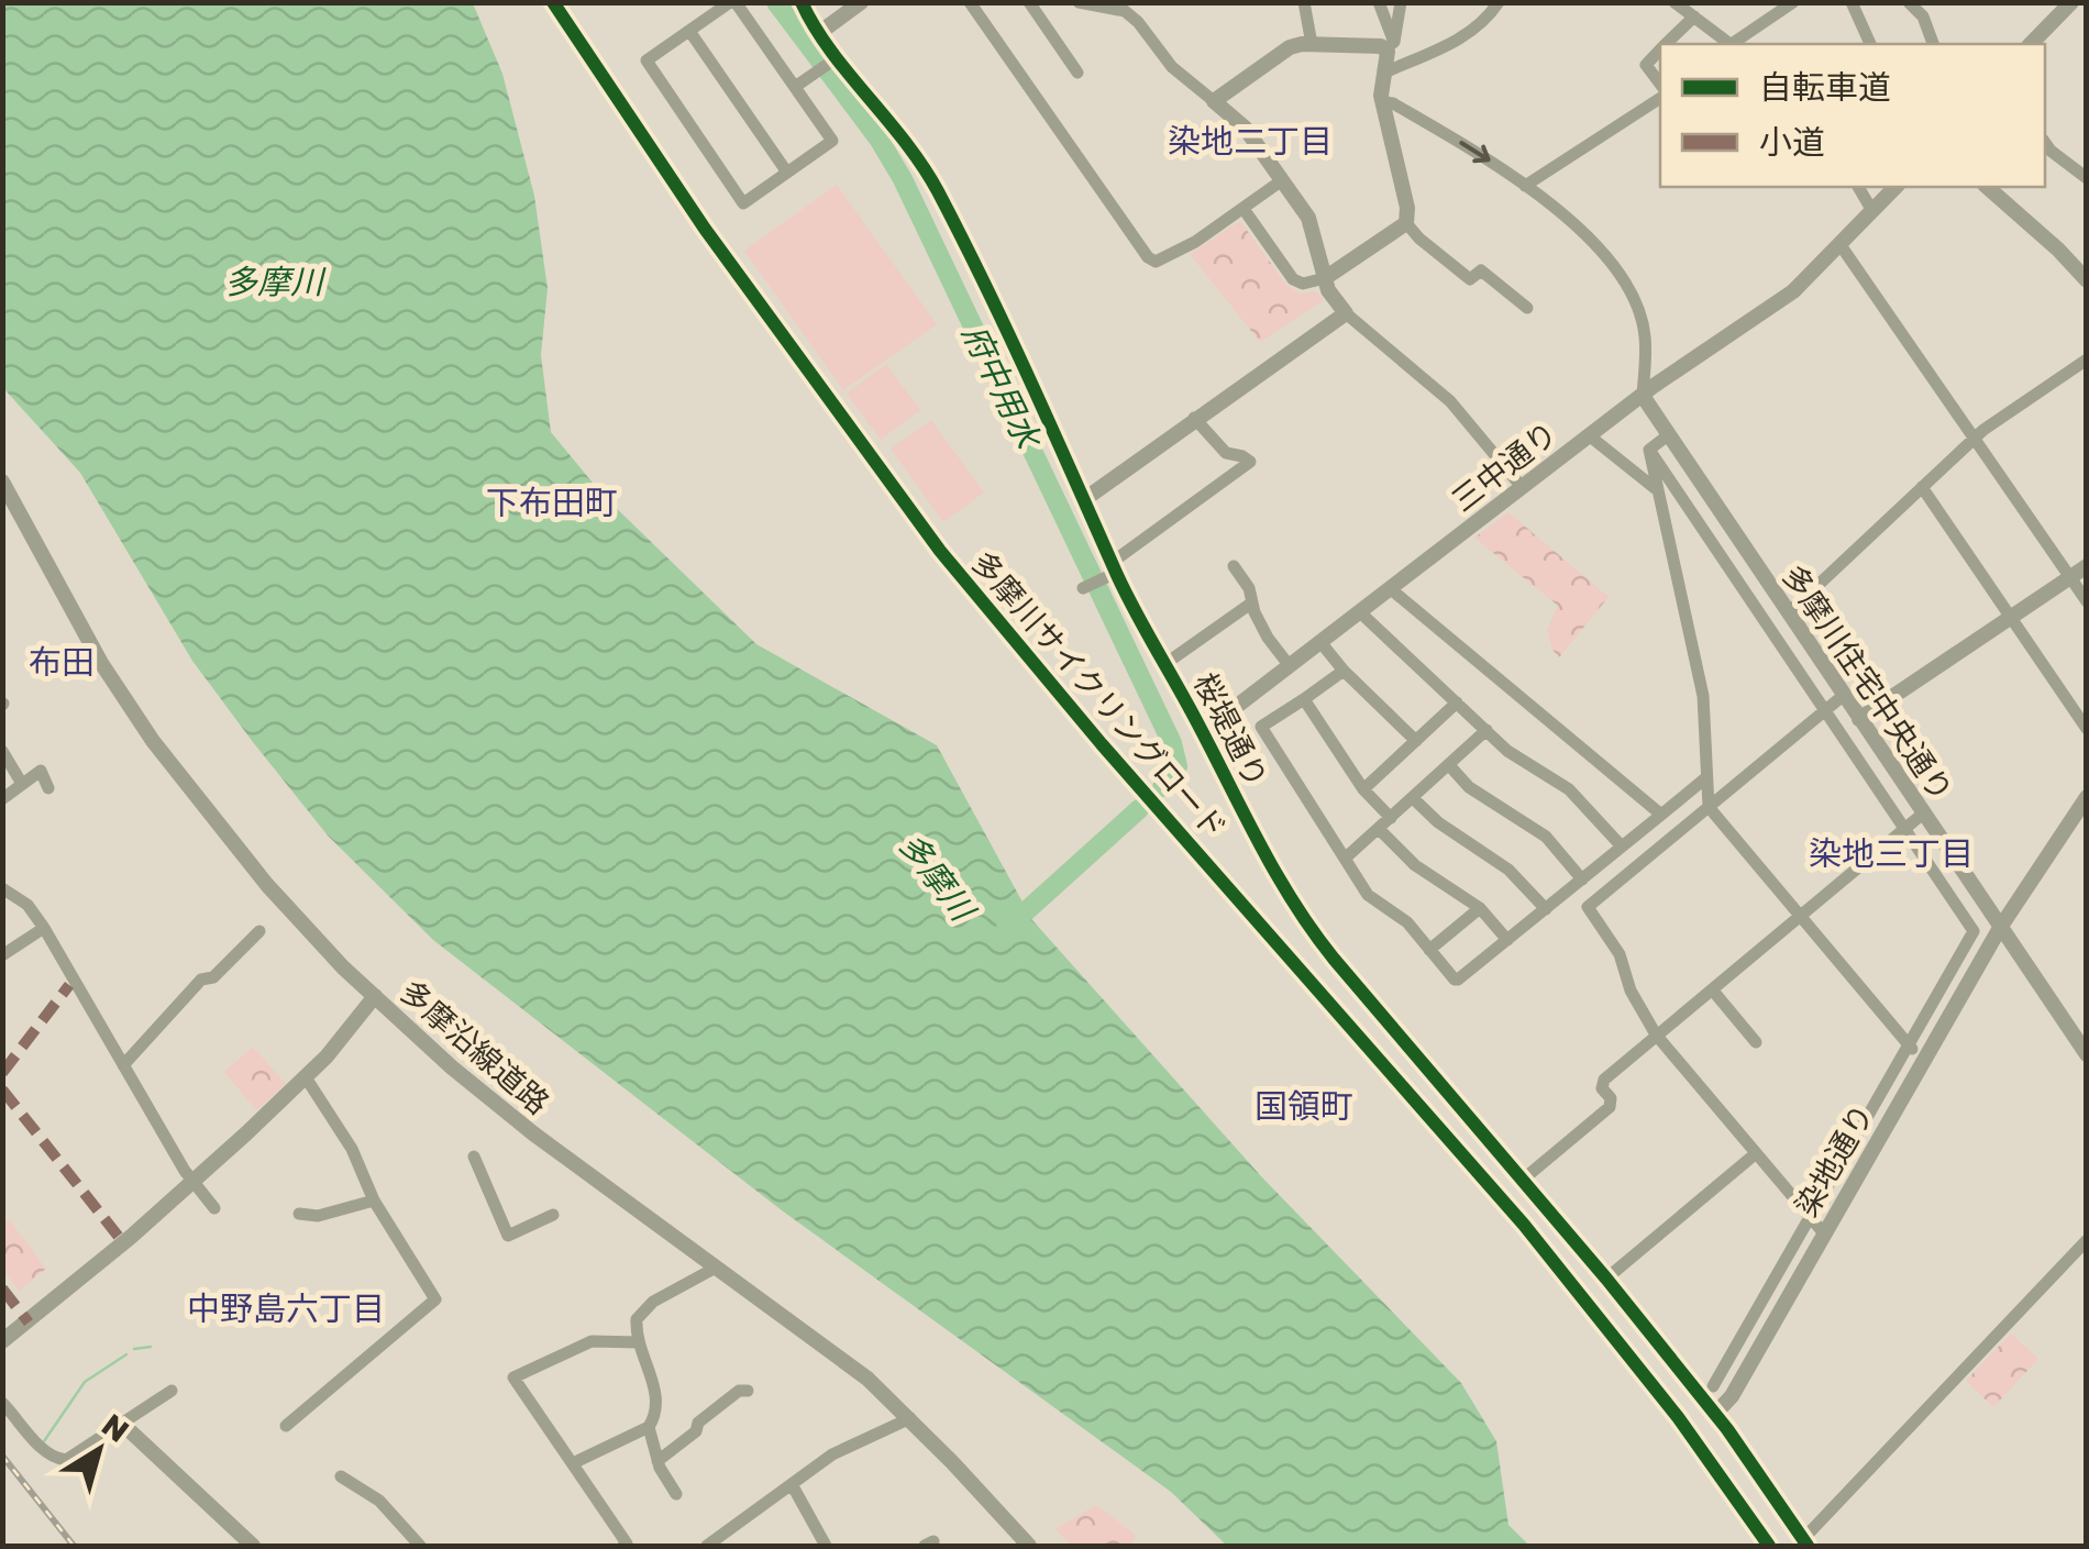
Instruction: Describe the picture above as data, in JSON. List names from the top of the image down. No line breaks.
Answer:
{"streets":{"street":["三中通り","多摩川住宅中央通り","桜堤通り","多摩沿線道路","染地通り"],"cycle path":["多摩川サイクリングロード"]},"crossings":[["三中通り","多摩川住宅中央通り"],["三中通り","桜堤通り"],["多摩川住宅中央通り","染地通り"],["桜堤通り","染地通り"]],"districts":["染地二丁目","下布田町","布田","染地三丁目","国領町","中野島六丁目"],"water":["多摩川","府中用水"],"legend":["自転車道","小道"],"north":"top right"}
